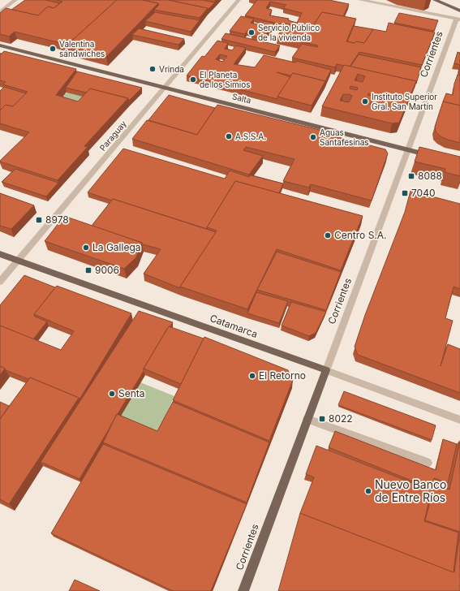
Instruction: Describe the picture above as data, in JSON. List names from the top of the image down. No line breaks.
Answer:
{"streets":{"main road":["Corrientes","Salta","Catamarca"],"street":["Paraguay"]},"crossings":[["Corrientes","Salta"],["Corrientes","Catamarca"],["Salta","Paraguay"],["Paraguay","Catamarca"]],"places":{"other":["Servicio Público de la vivienda","Valentina sándwiches","Vrinda","El Planeta de los Simios","Instituto Superior Gral. San Martín","A.S.S.A.","Aguas Santafesinas","Centro S.A.","La Gallega","El Retorno","Senta","Nuevo Banco de Entre Ríos"],"transit":["8088","7040","8978","9006","8022"]}}
